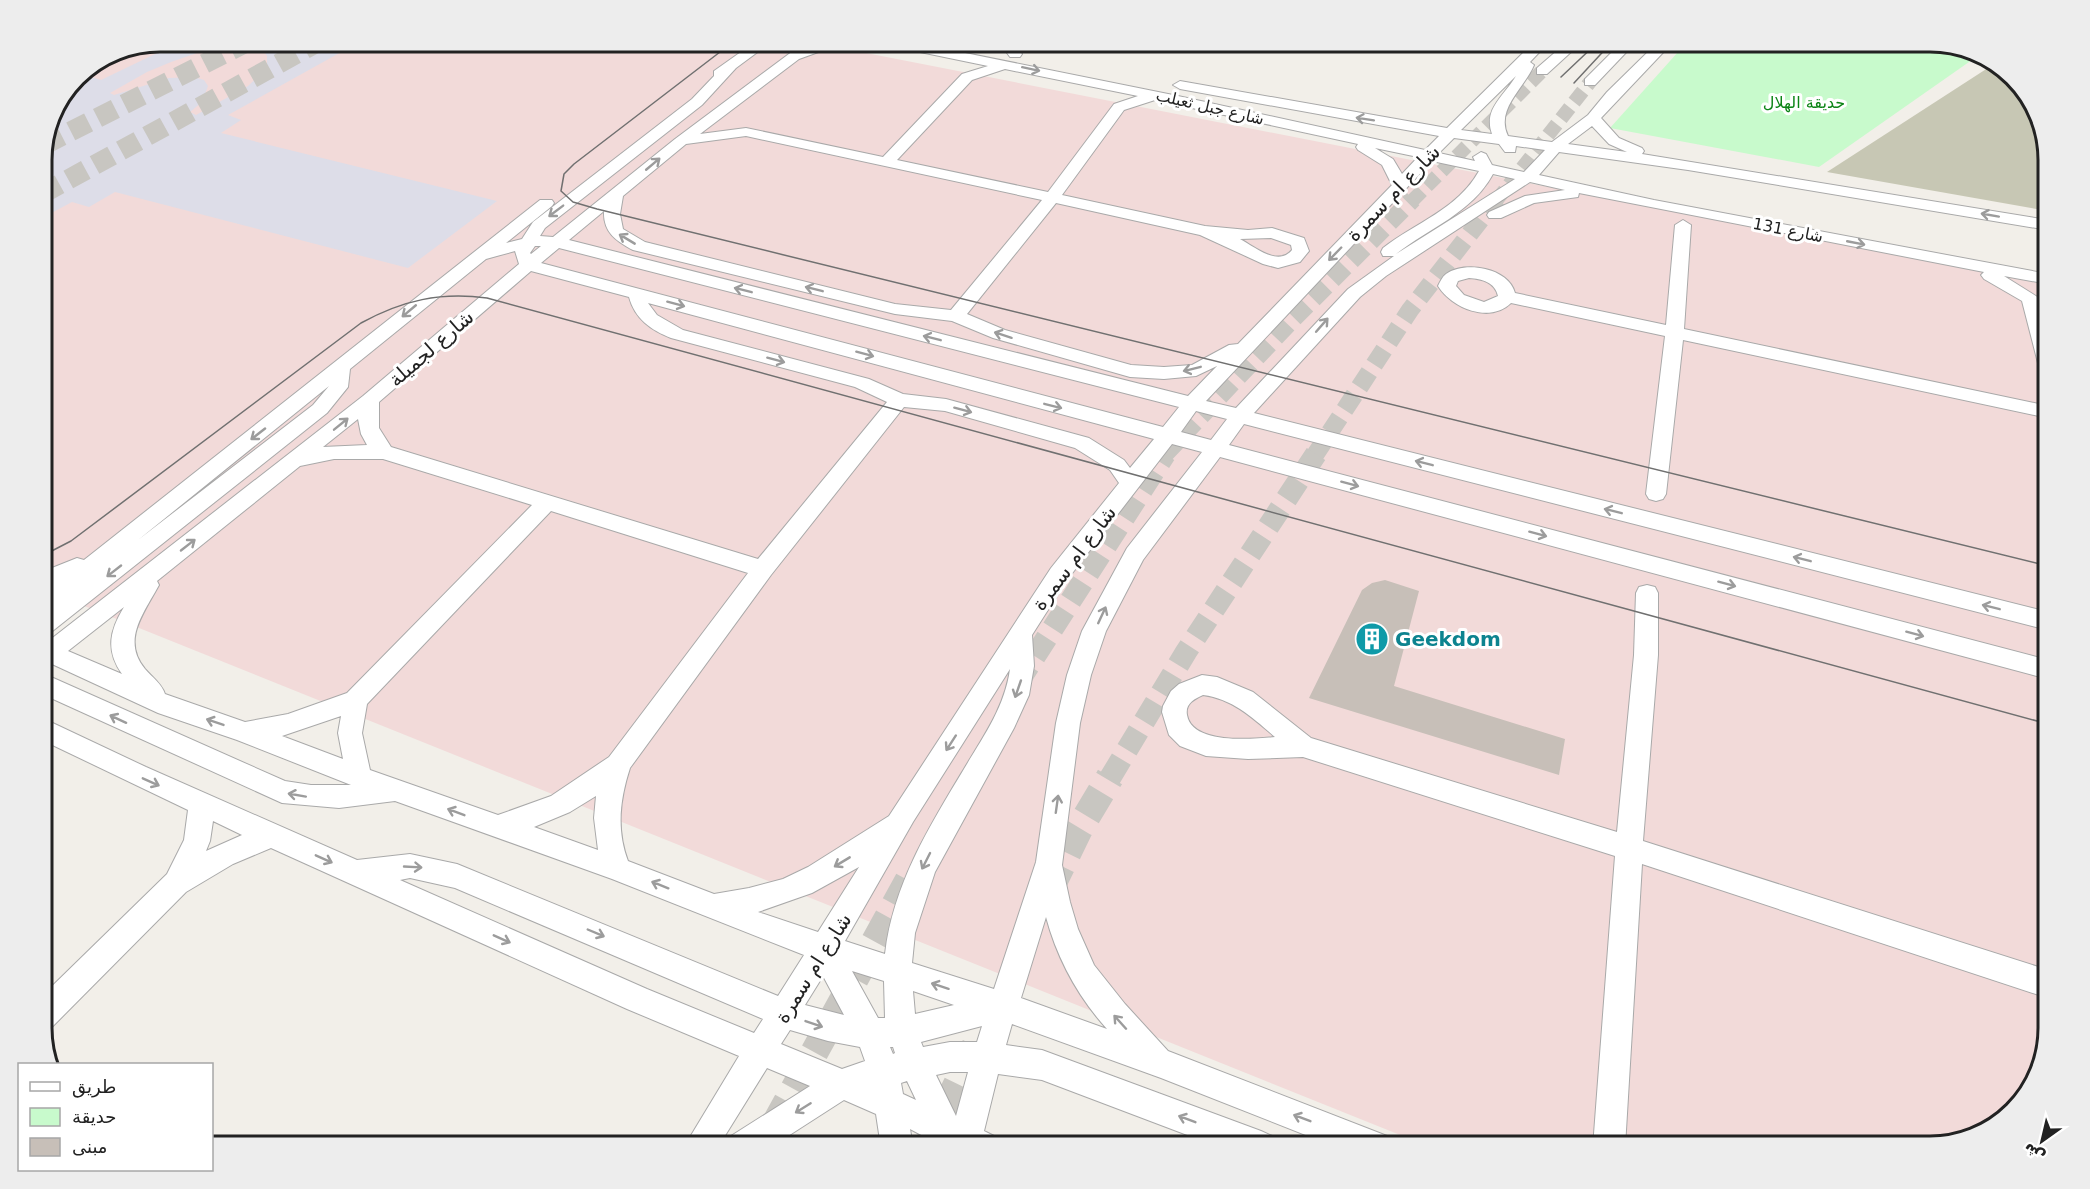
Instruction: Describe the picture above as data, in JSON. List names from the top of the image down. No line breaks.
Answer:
{"streets":{"street":["شارع جبل ثعيلب","شارع ام سمرة","شارع 131","شارع لجميلة"]},"crossings":[["شارع جبل ثعيلب","شارع ام سمرة"],["شارع جبل ثعيلب","شارع 131"]],"parks":["حديقة الهلال"],"places":{"building":["Geekdom"]},"legend":["طريق","حديقة","مبنى"],"north":"bottom left"}
